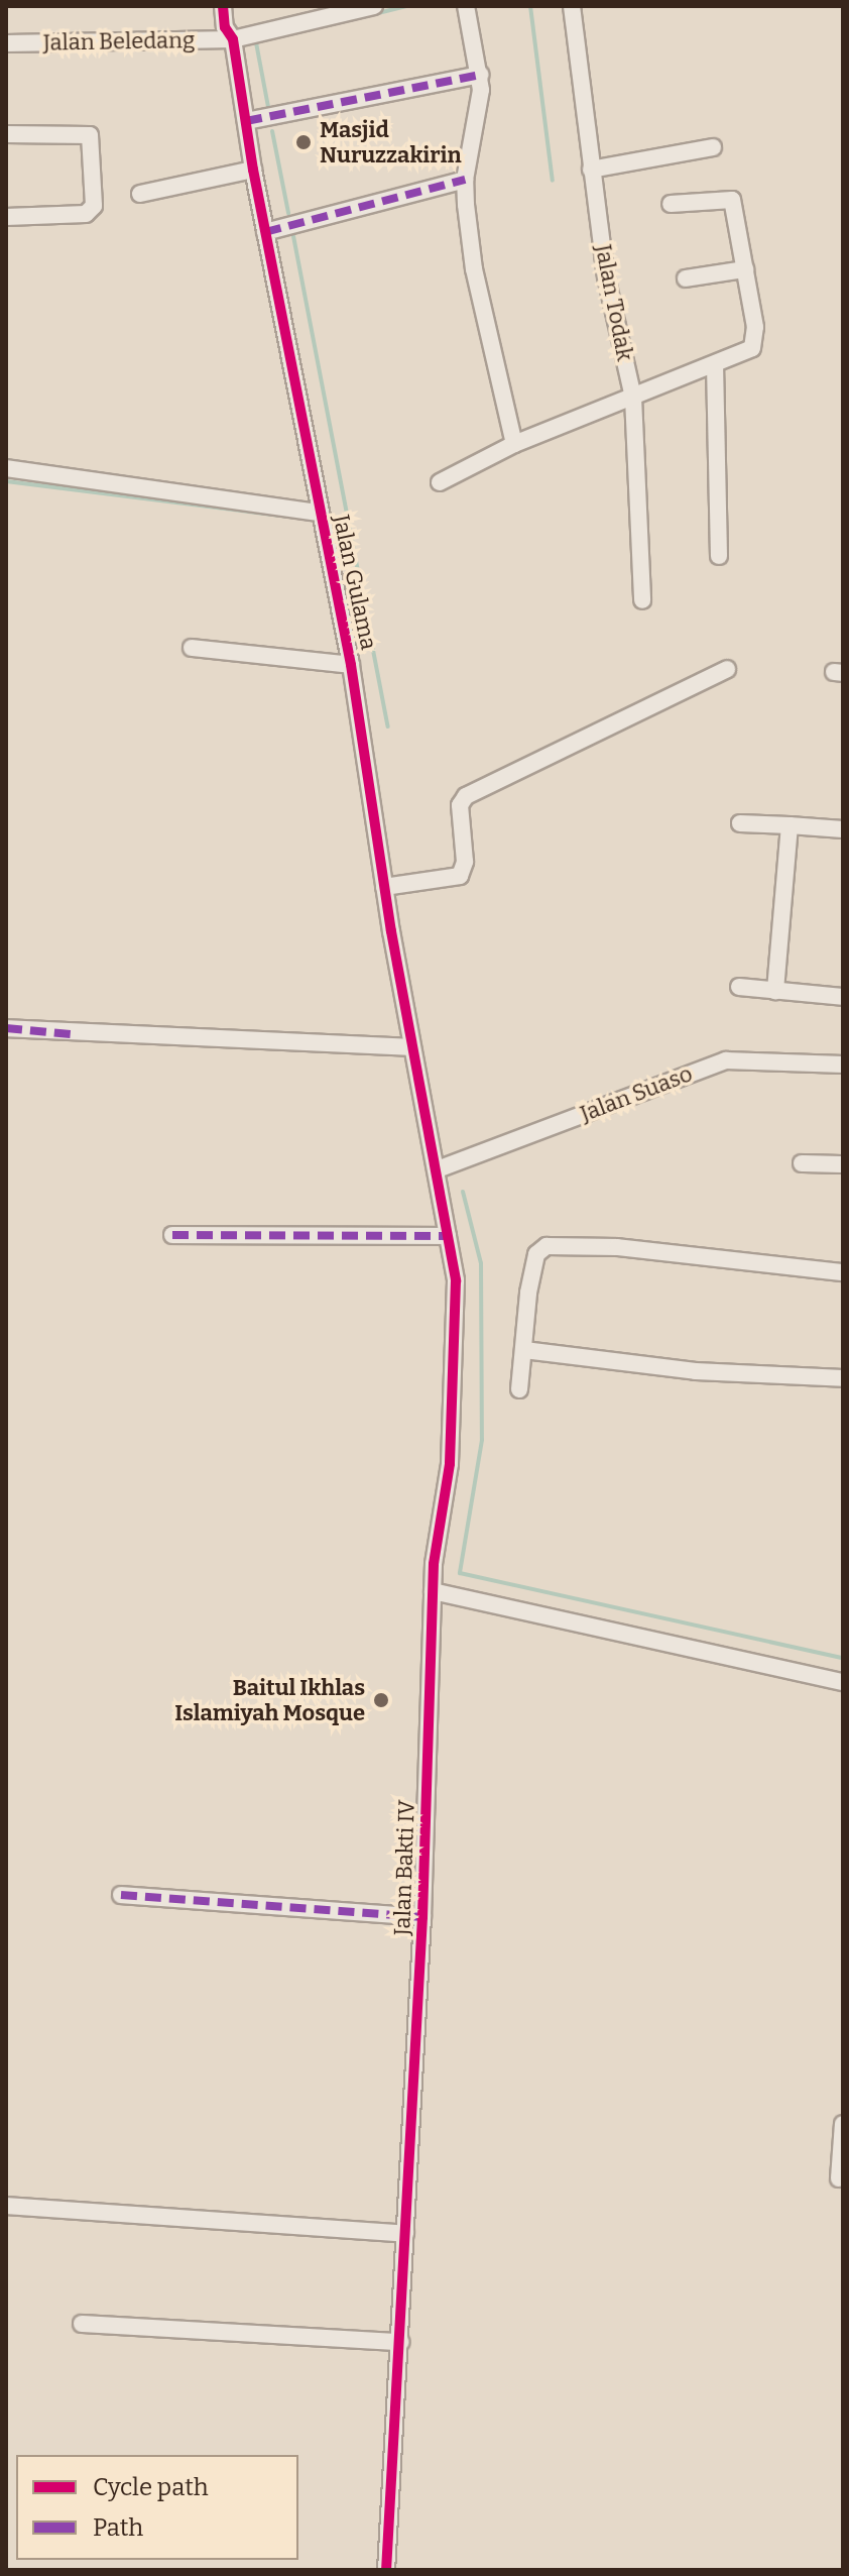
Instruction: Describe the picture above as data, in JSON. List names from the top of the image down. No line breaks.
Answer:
{"streets":{"street":["Jalan Beledang","Jalan Todak","Jalan Gulama","Jalan Suaso","Jalan Bakti IV"]},"crossings":[["Jalan Beledang","Jalan Gulama"],["Jalan Gulama","Jalan Suaso"],["Jalan Gulama","Jalan Bakti IV"],["Jalan Suaso","Jalan Bakti IV"]],"places":["Masjid Nuruzzakirin","Baitul Ikhlas Islamiyah Mosque"],"legend":["Cycle path","Path"]}
